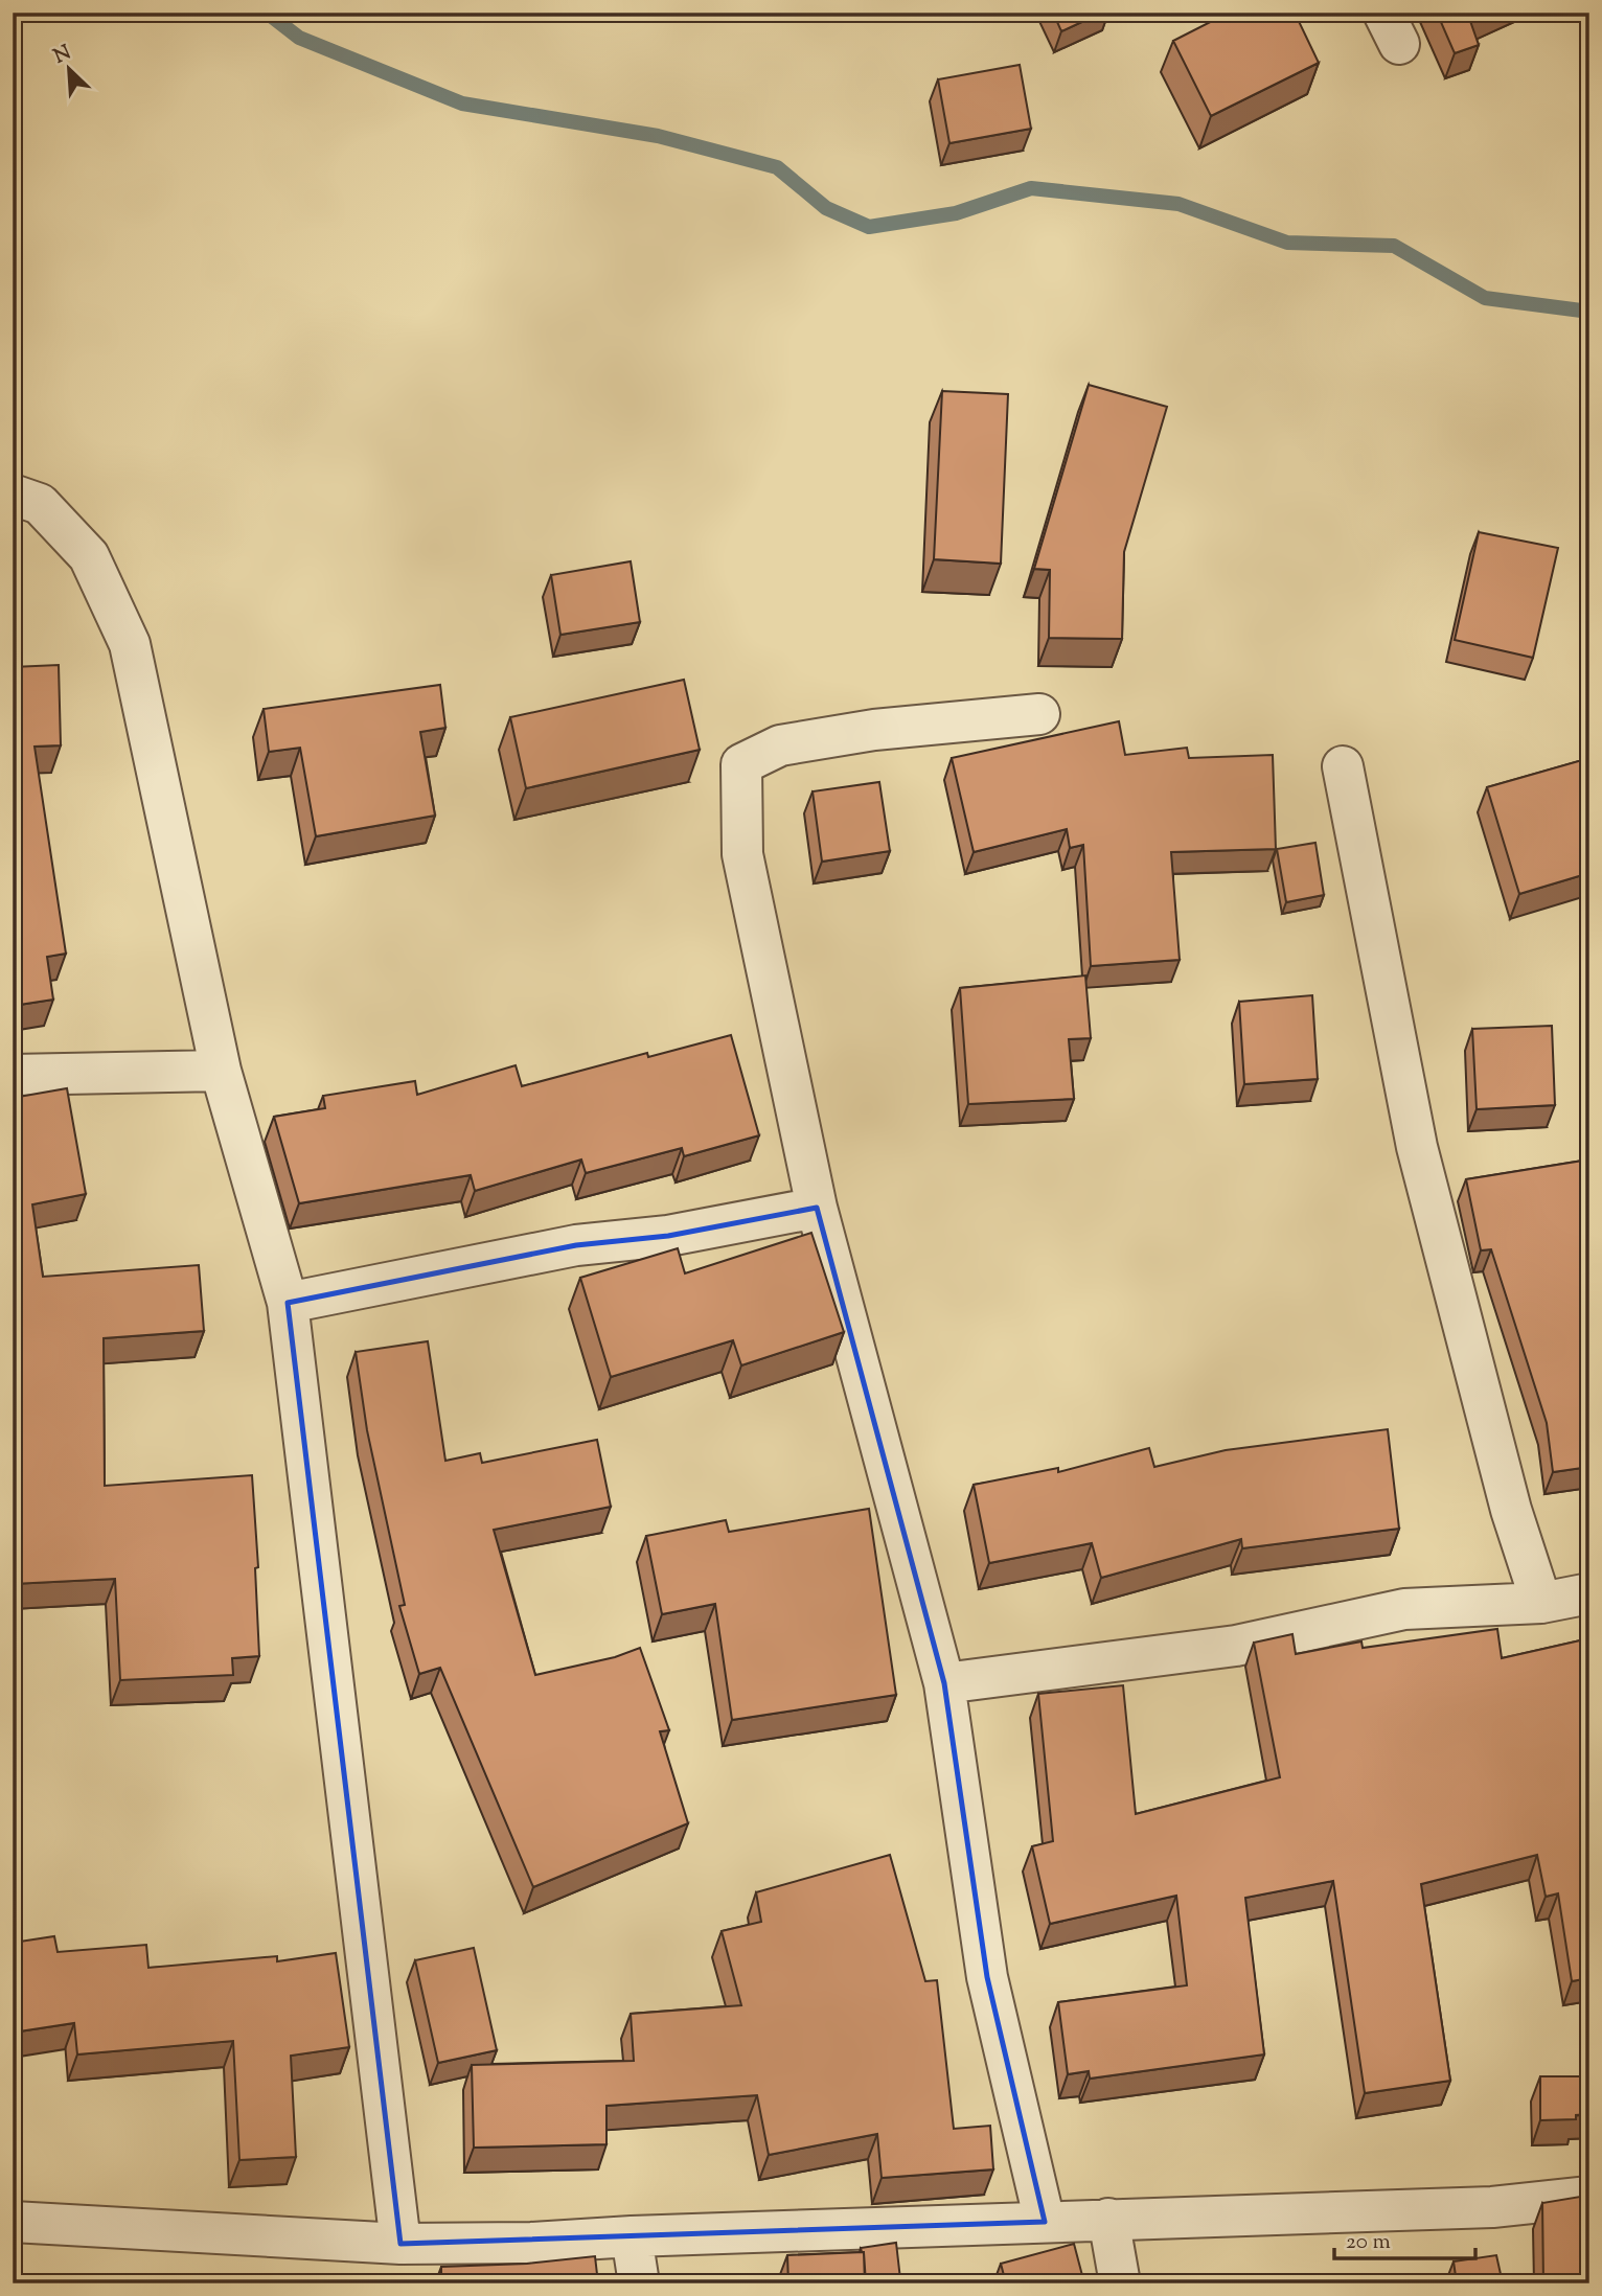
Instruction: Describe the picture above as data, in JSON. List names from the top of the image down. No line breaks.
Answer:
{"scale_bar":"20 m","north":"top left"}
